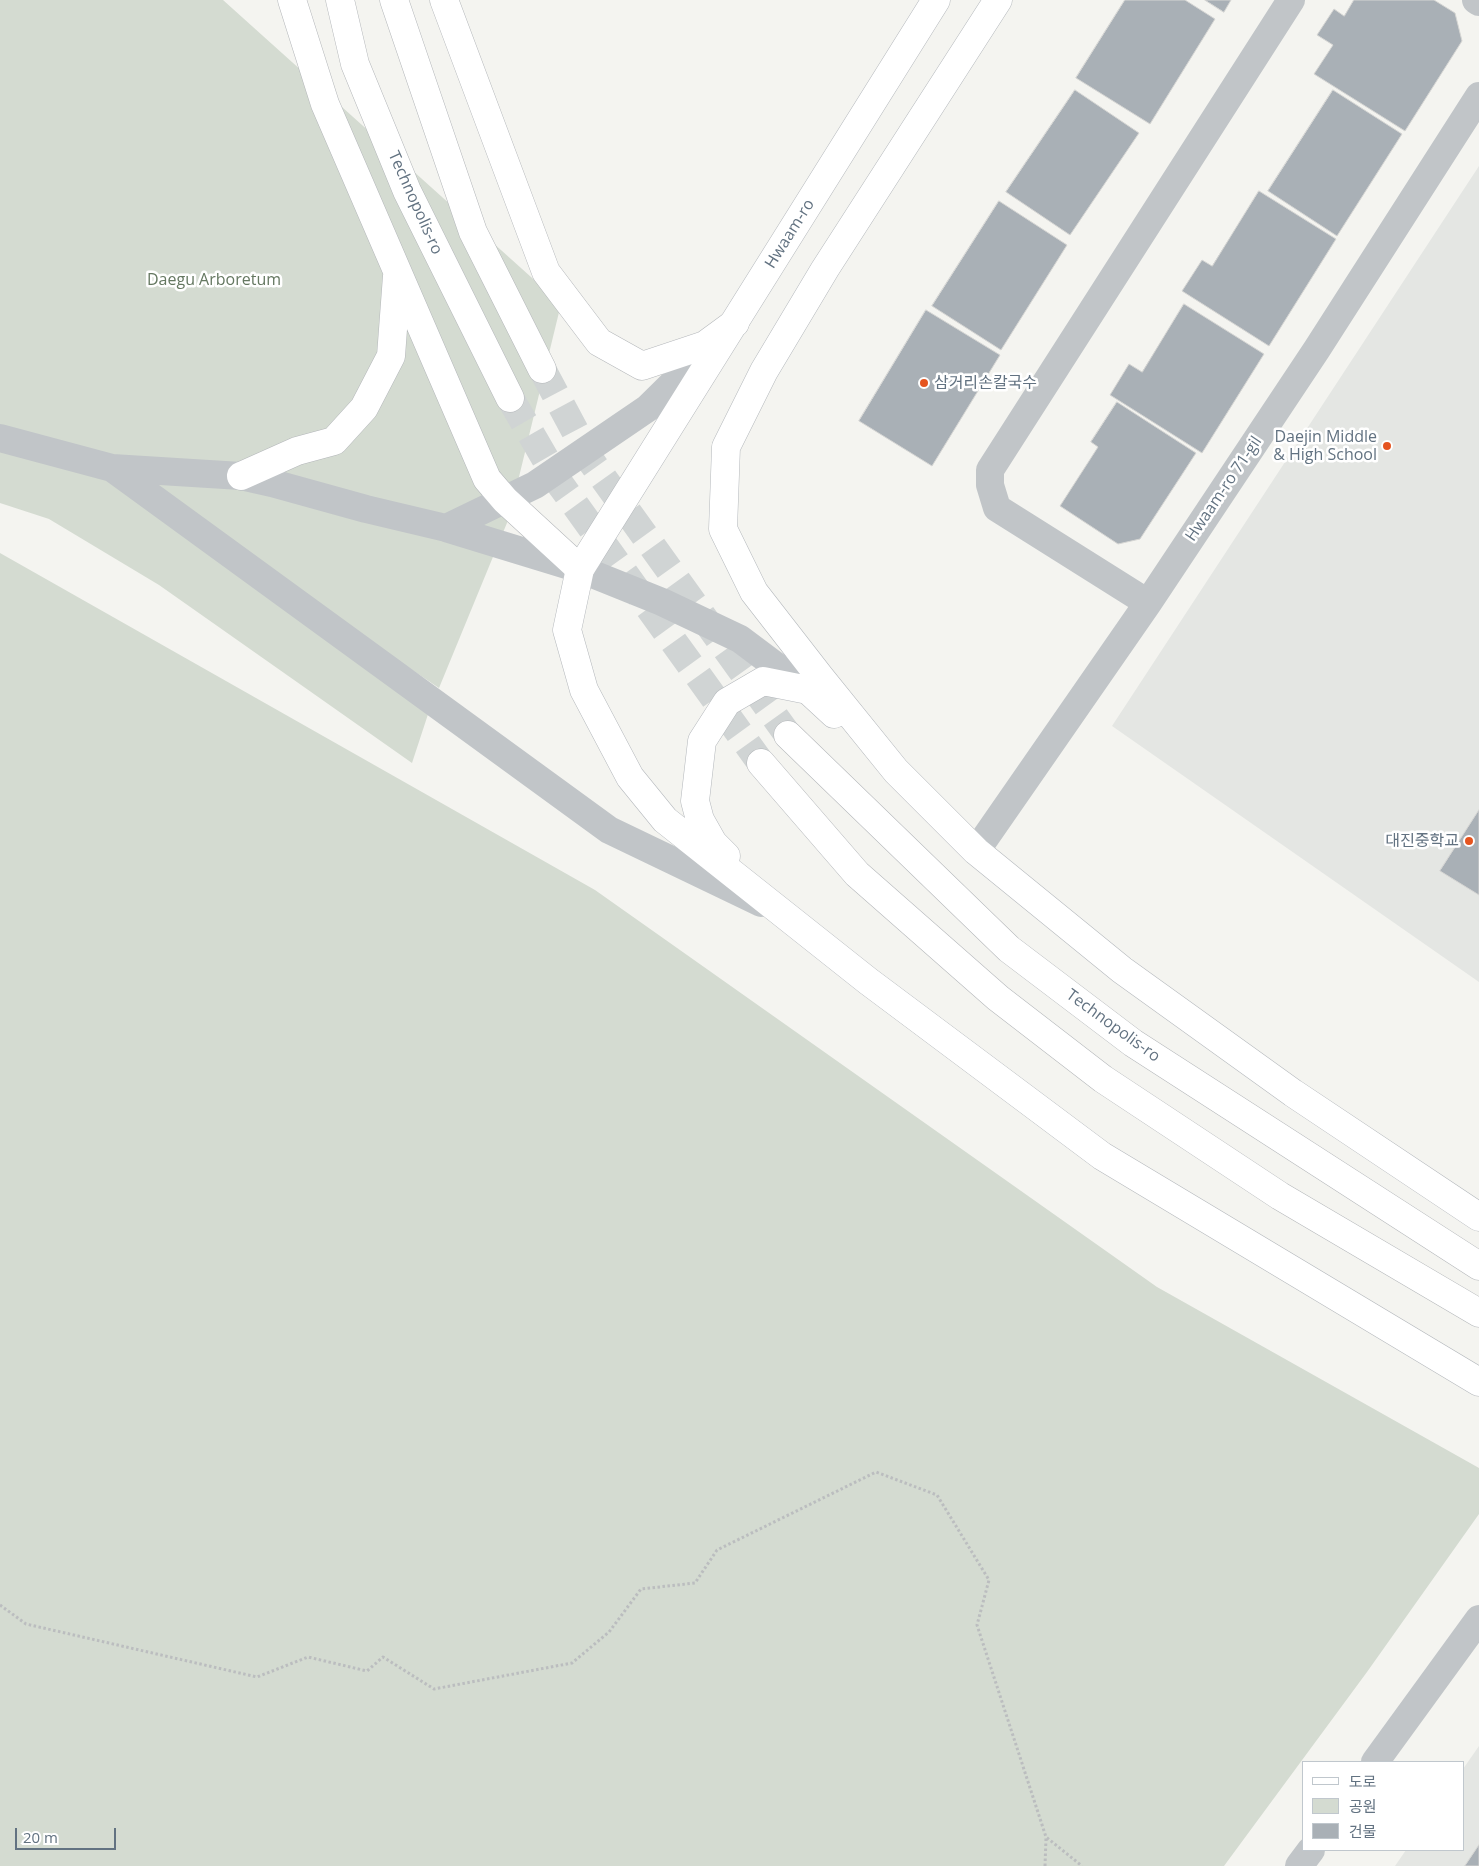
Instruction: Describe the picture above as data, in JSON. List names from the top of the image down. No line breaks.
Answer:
{"streets":{"main road":["Technopolis-ro","Hwaam-ro"],"street":["Hwaam-ro 71-gil"]},"parks":["Daegu Arboretum"],"places":["삼거리손칼국수","Daejin Middle & High School","대진중학교"],"legend":["도로","공원","건물"],"scale_bar":"20 m"}
